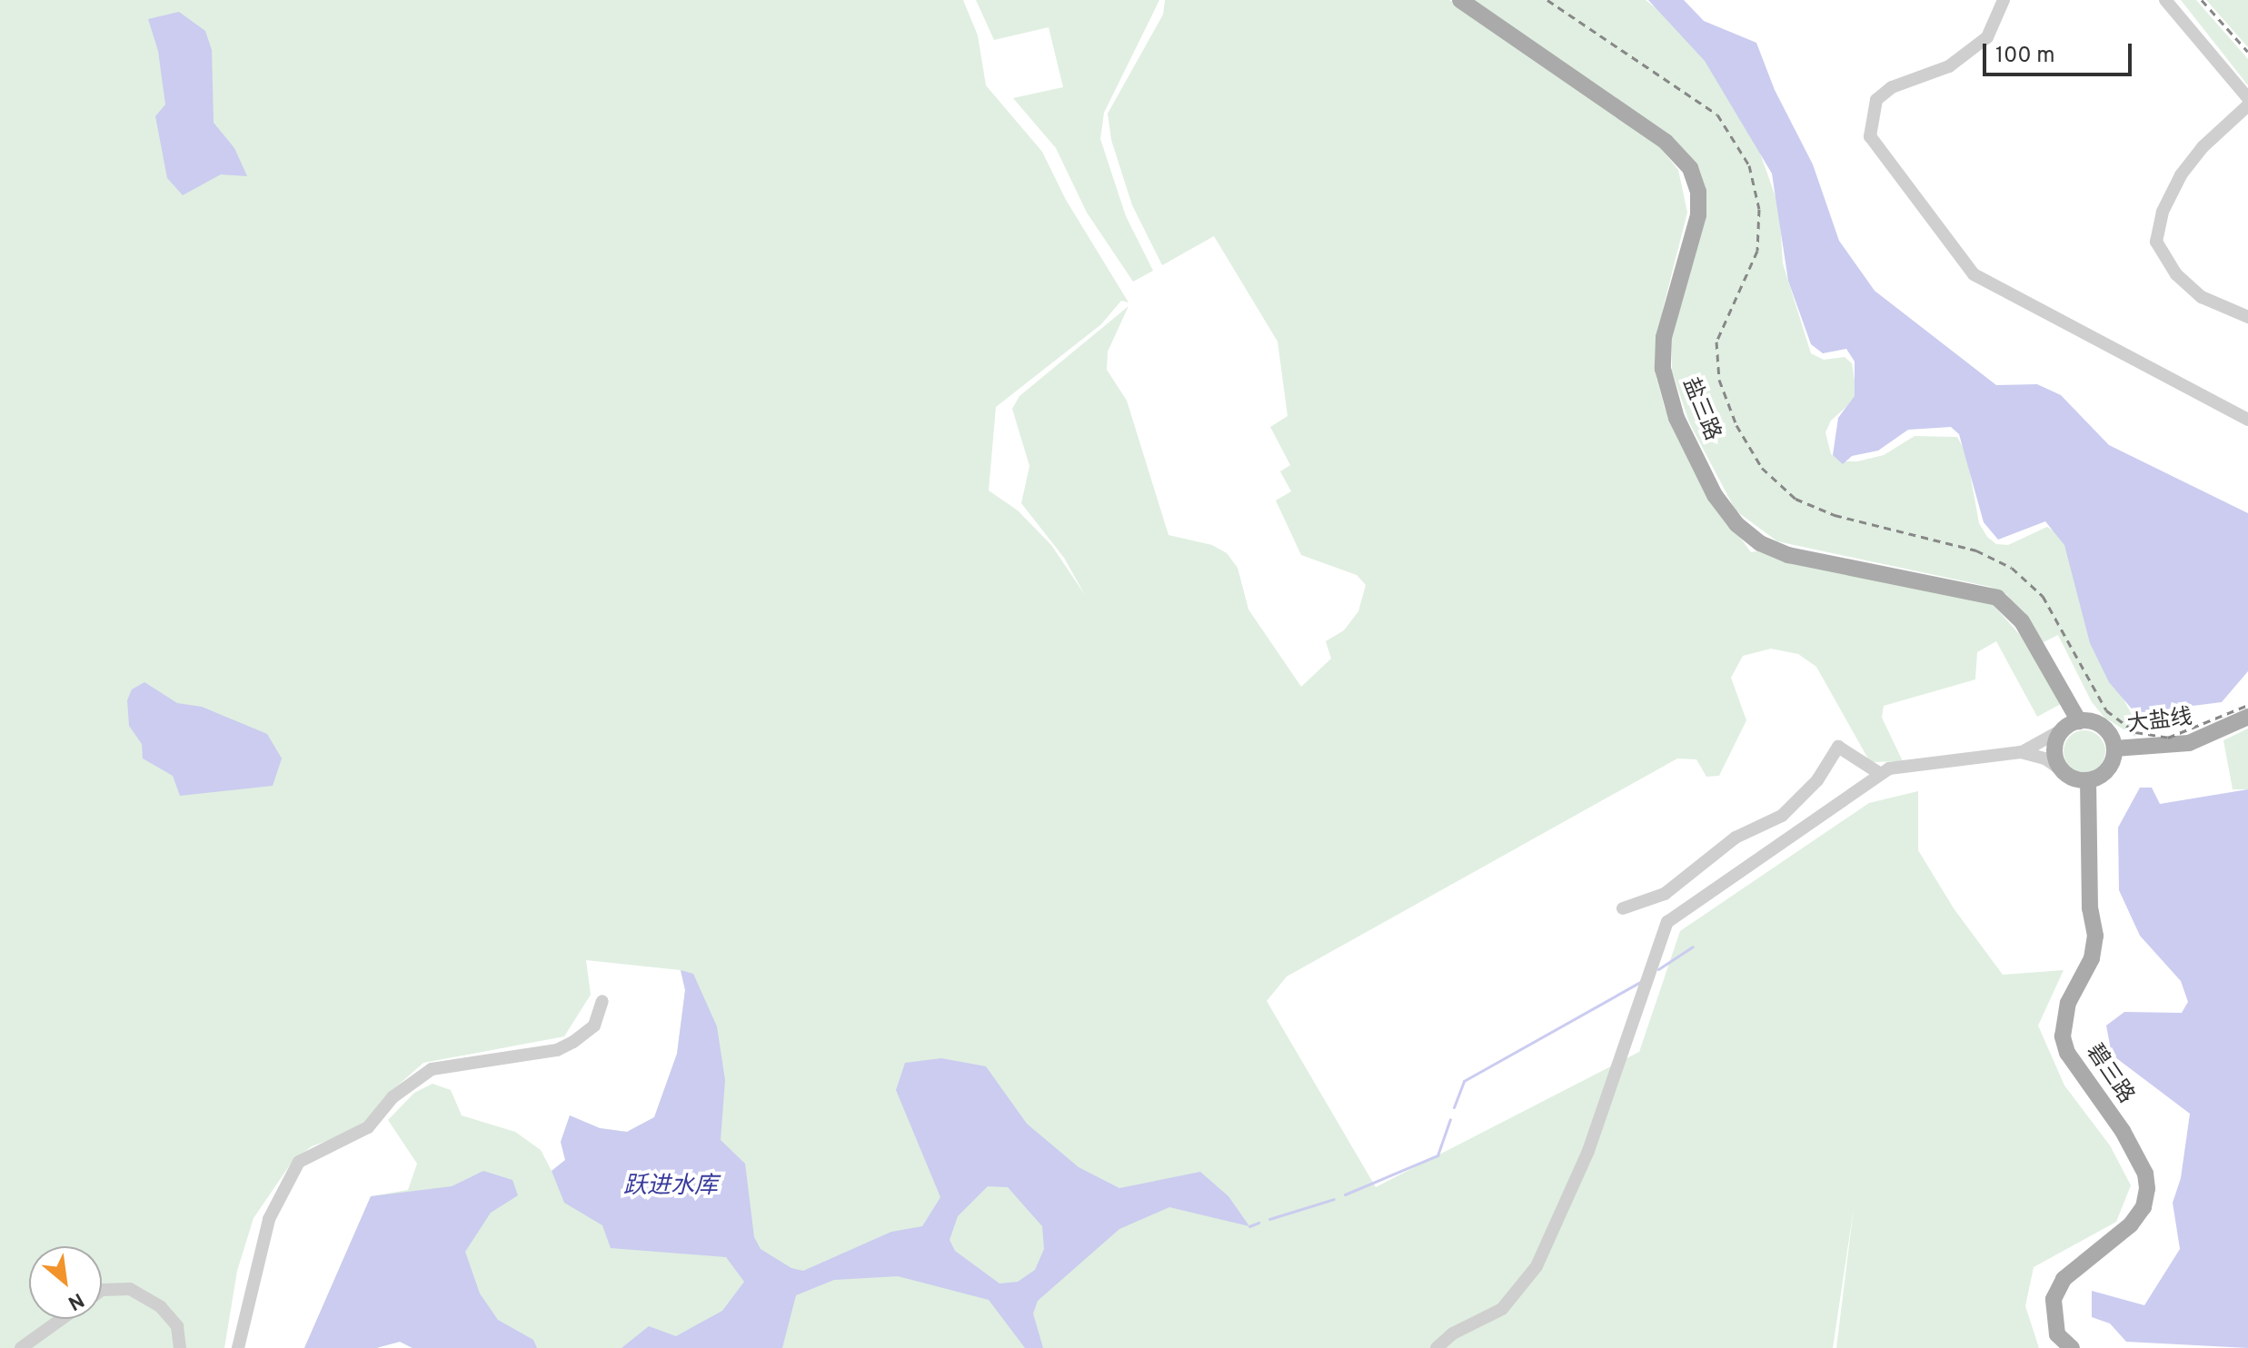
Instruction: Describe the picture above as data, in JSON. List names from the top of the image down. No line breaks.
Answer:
{"streets":{"main road":["盐三路","大盐线","碧三路"]},"crossings":[["盐三路","大盐线"],["盐三路","碧三路"],["大盐线","碧三路"]],"water":["跃进水库"],"scale_bar":"100 m","north":"bottom right"}
